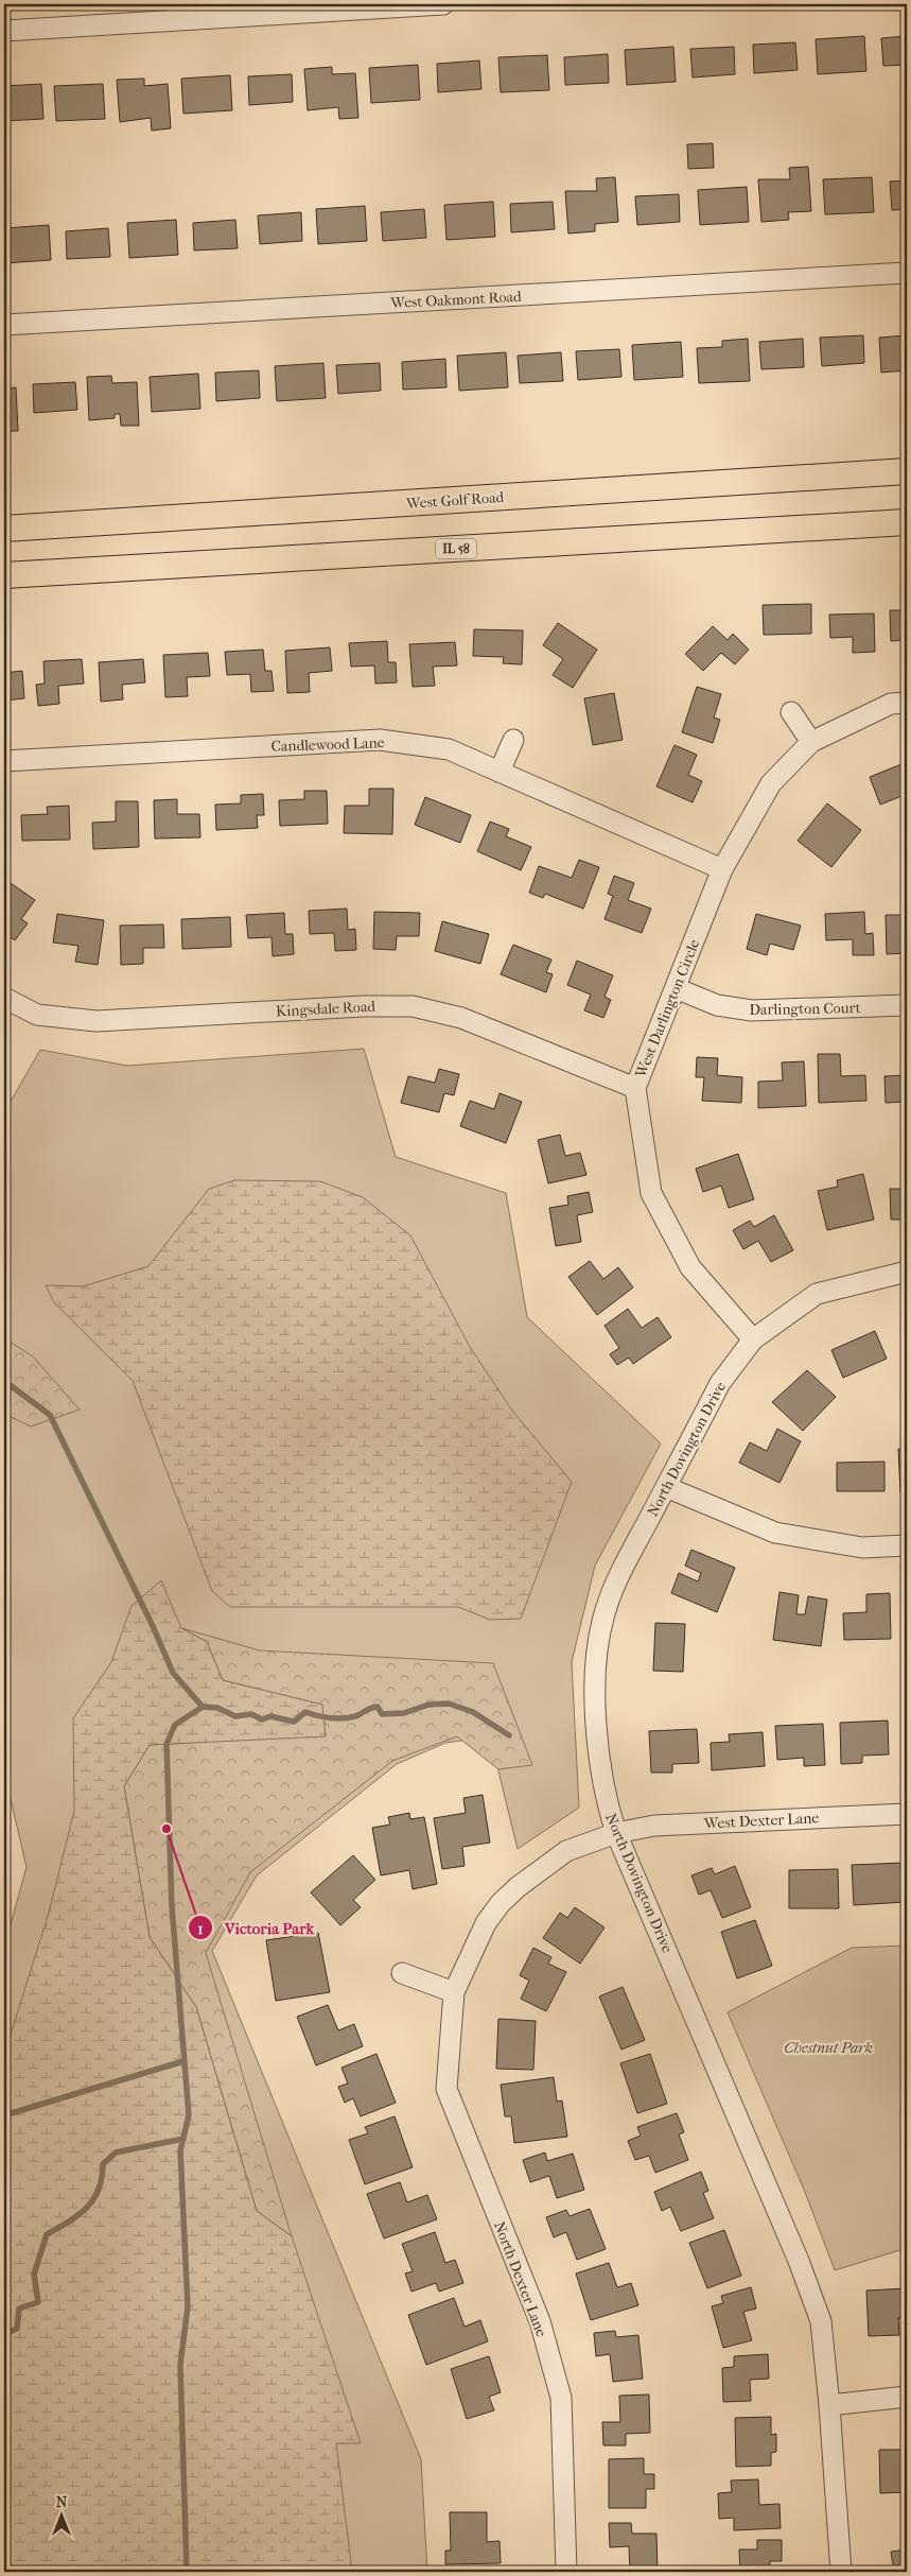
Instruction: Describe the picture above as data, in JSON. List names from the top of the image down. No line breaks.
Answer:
{"streets":{"main road":["West Golf Road","IL 58"],"street":["West Oakmont Road","Candlewood Lane","Kingsdale Road","West Darlington Circle","Darlington Court","North Dovington Drive","West Dexter Lane","North Dexter Lane"]},"crossings":[["Candlewood Lane","West Darlington Circle"],["Kingsdale Road","West Darlington Circle"],["West Darlington Circle","Darlington Court"],["West Darlington Circle","North Dovington Drive"],["North Dovington Drive","West Dexter Lane"],["North Dovington Drive","North Dexter Lane"],["West Dexter Lane","North Dexter Lane"]],"parks":["Chestnut Park"],"places":["Victoria Park"],"north":"top"}
